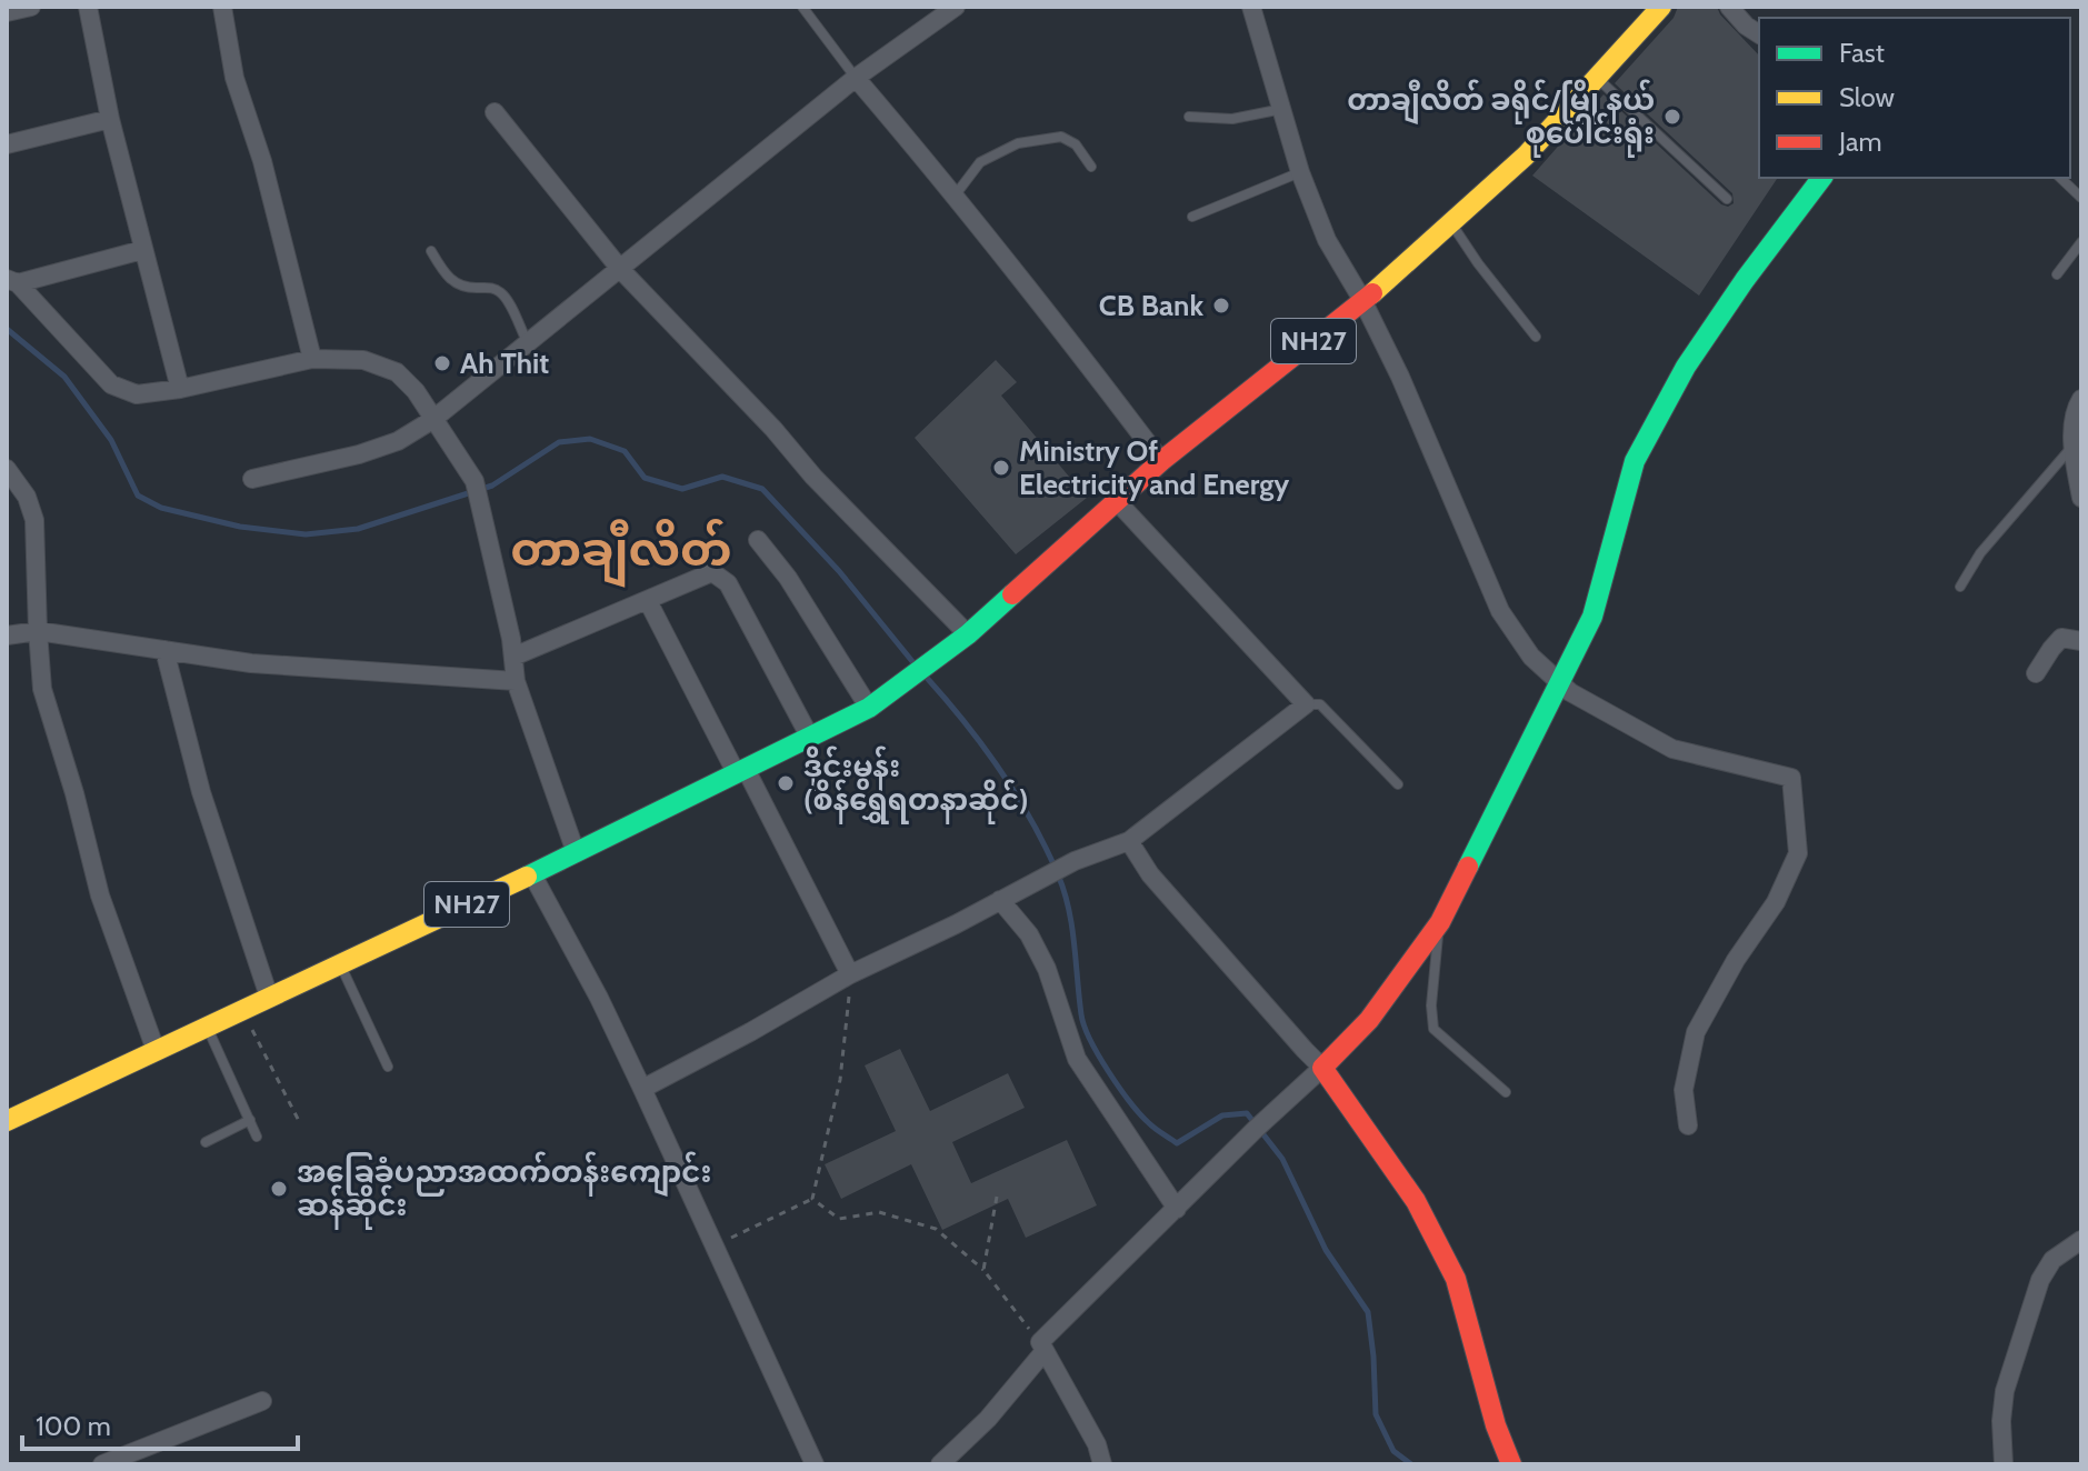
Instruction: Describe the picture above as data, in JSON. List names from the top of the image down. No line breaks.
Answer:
{"streets":{"main road":["NH27"]},"districts":["တာချီလိတ်"],"places":["တာချီလိတ် ခရိုင်/မြို့နယ် စုပေါင်းရုံး","CB Bank","Ah Thit","Ministry Of Electricity and Energy","ဒိုင်းမွန်း (စိန်ရွှေရတနာဆိုင်)","အခြေခံပညာအထက်တန်းကျောင်း ဆန်ဆိုင်း"],"legend":["Fast","Slow","Jam"],"scale_bar":"100 m"}
